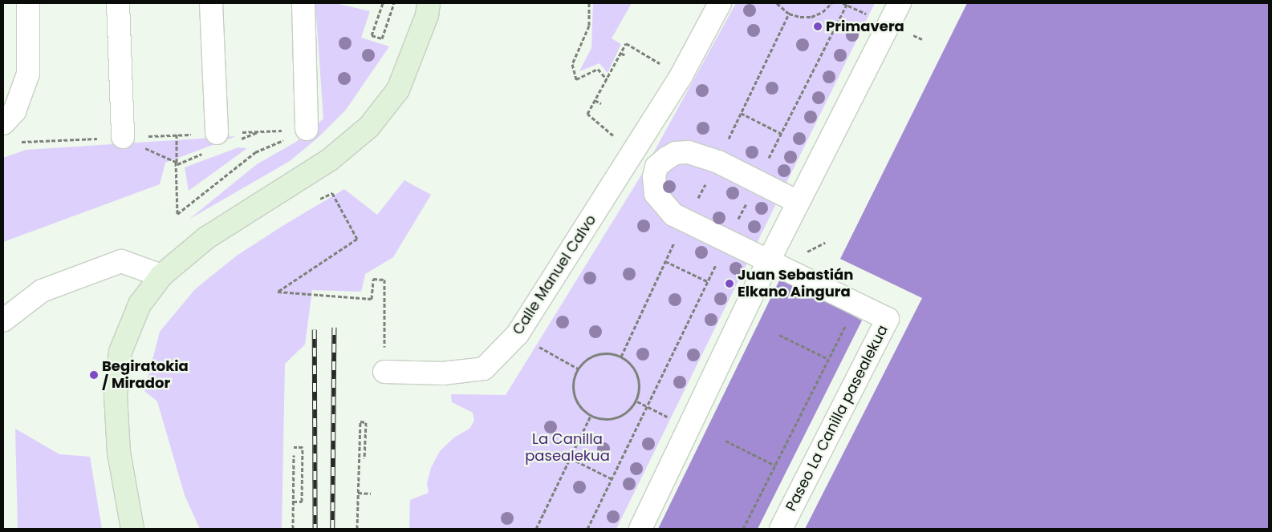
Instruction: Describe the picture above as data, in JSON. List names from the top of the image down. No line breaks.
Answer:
{"streets":{"street":["Calle Manuel Calvo","Paseo La Canilla pasealekua"]},"parks":["La Canilla pasealekua"],"places":["Primavera","Juan Sebastián Elkano Aingura","Begiratokia / Mirador"]}
